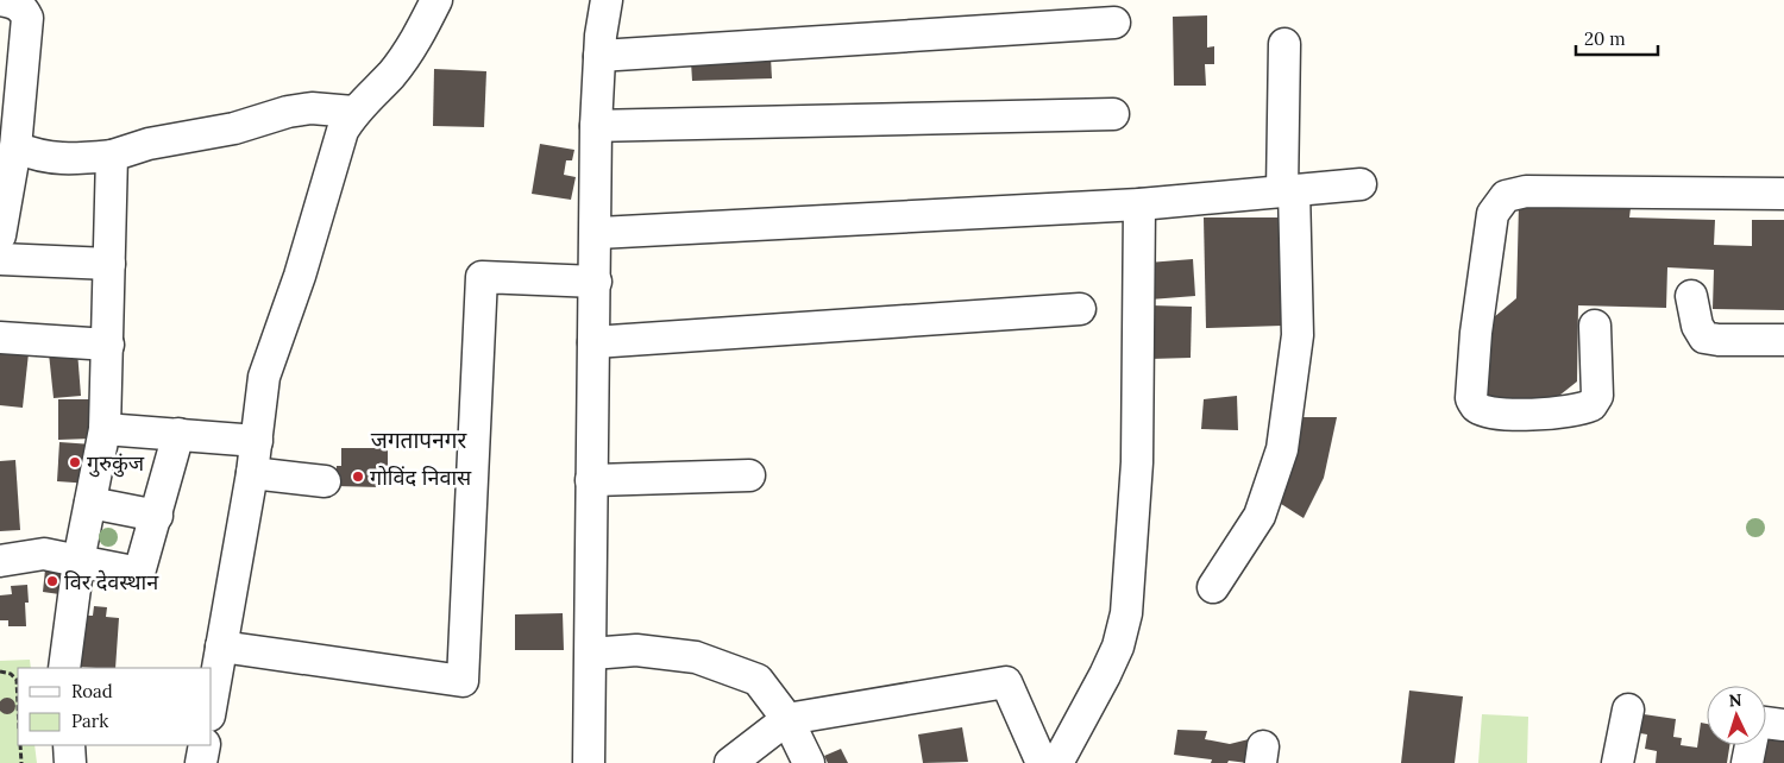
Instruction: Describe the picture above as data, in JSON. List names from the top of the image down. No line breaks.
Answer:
{"districts":["जगतापनगर"],"places":["गुरुकुंज","गोविंद निवास","विर देवस्थान"],"legend":["Road","Park"],"scale_bar":"20 m","north":"top"}
